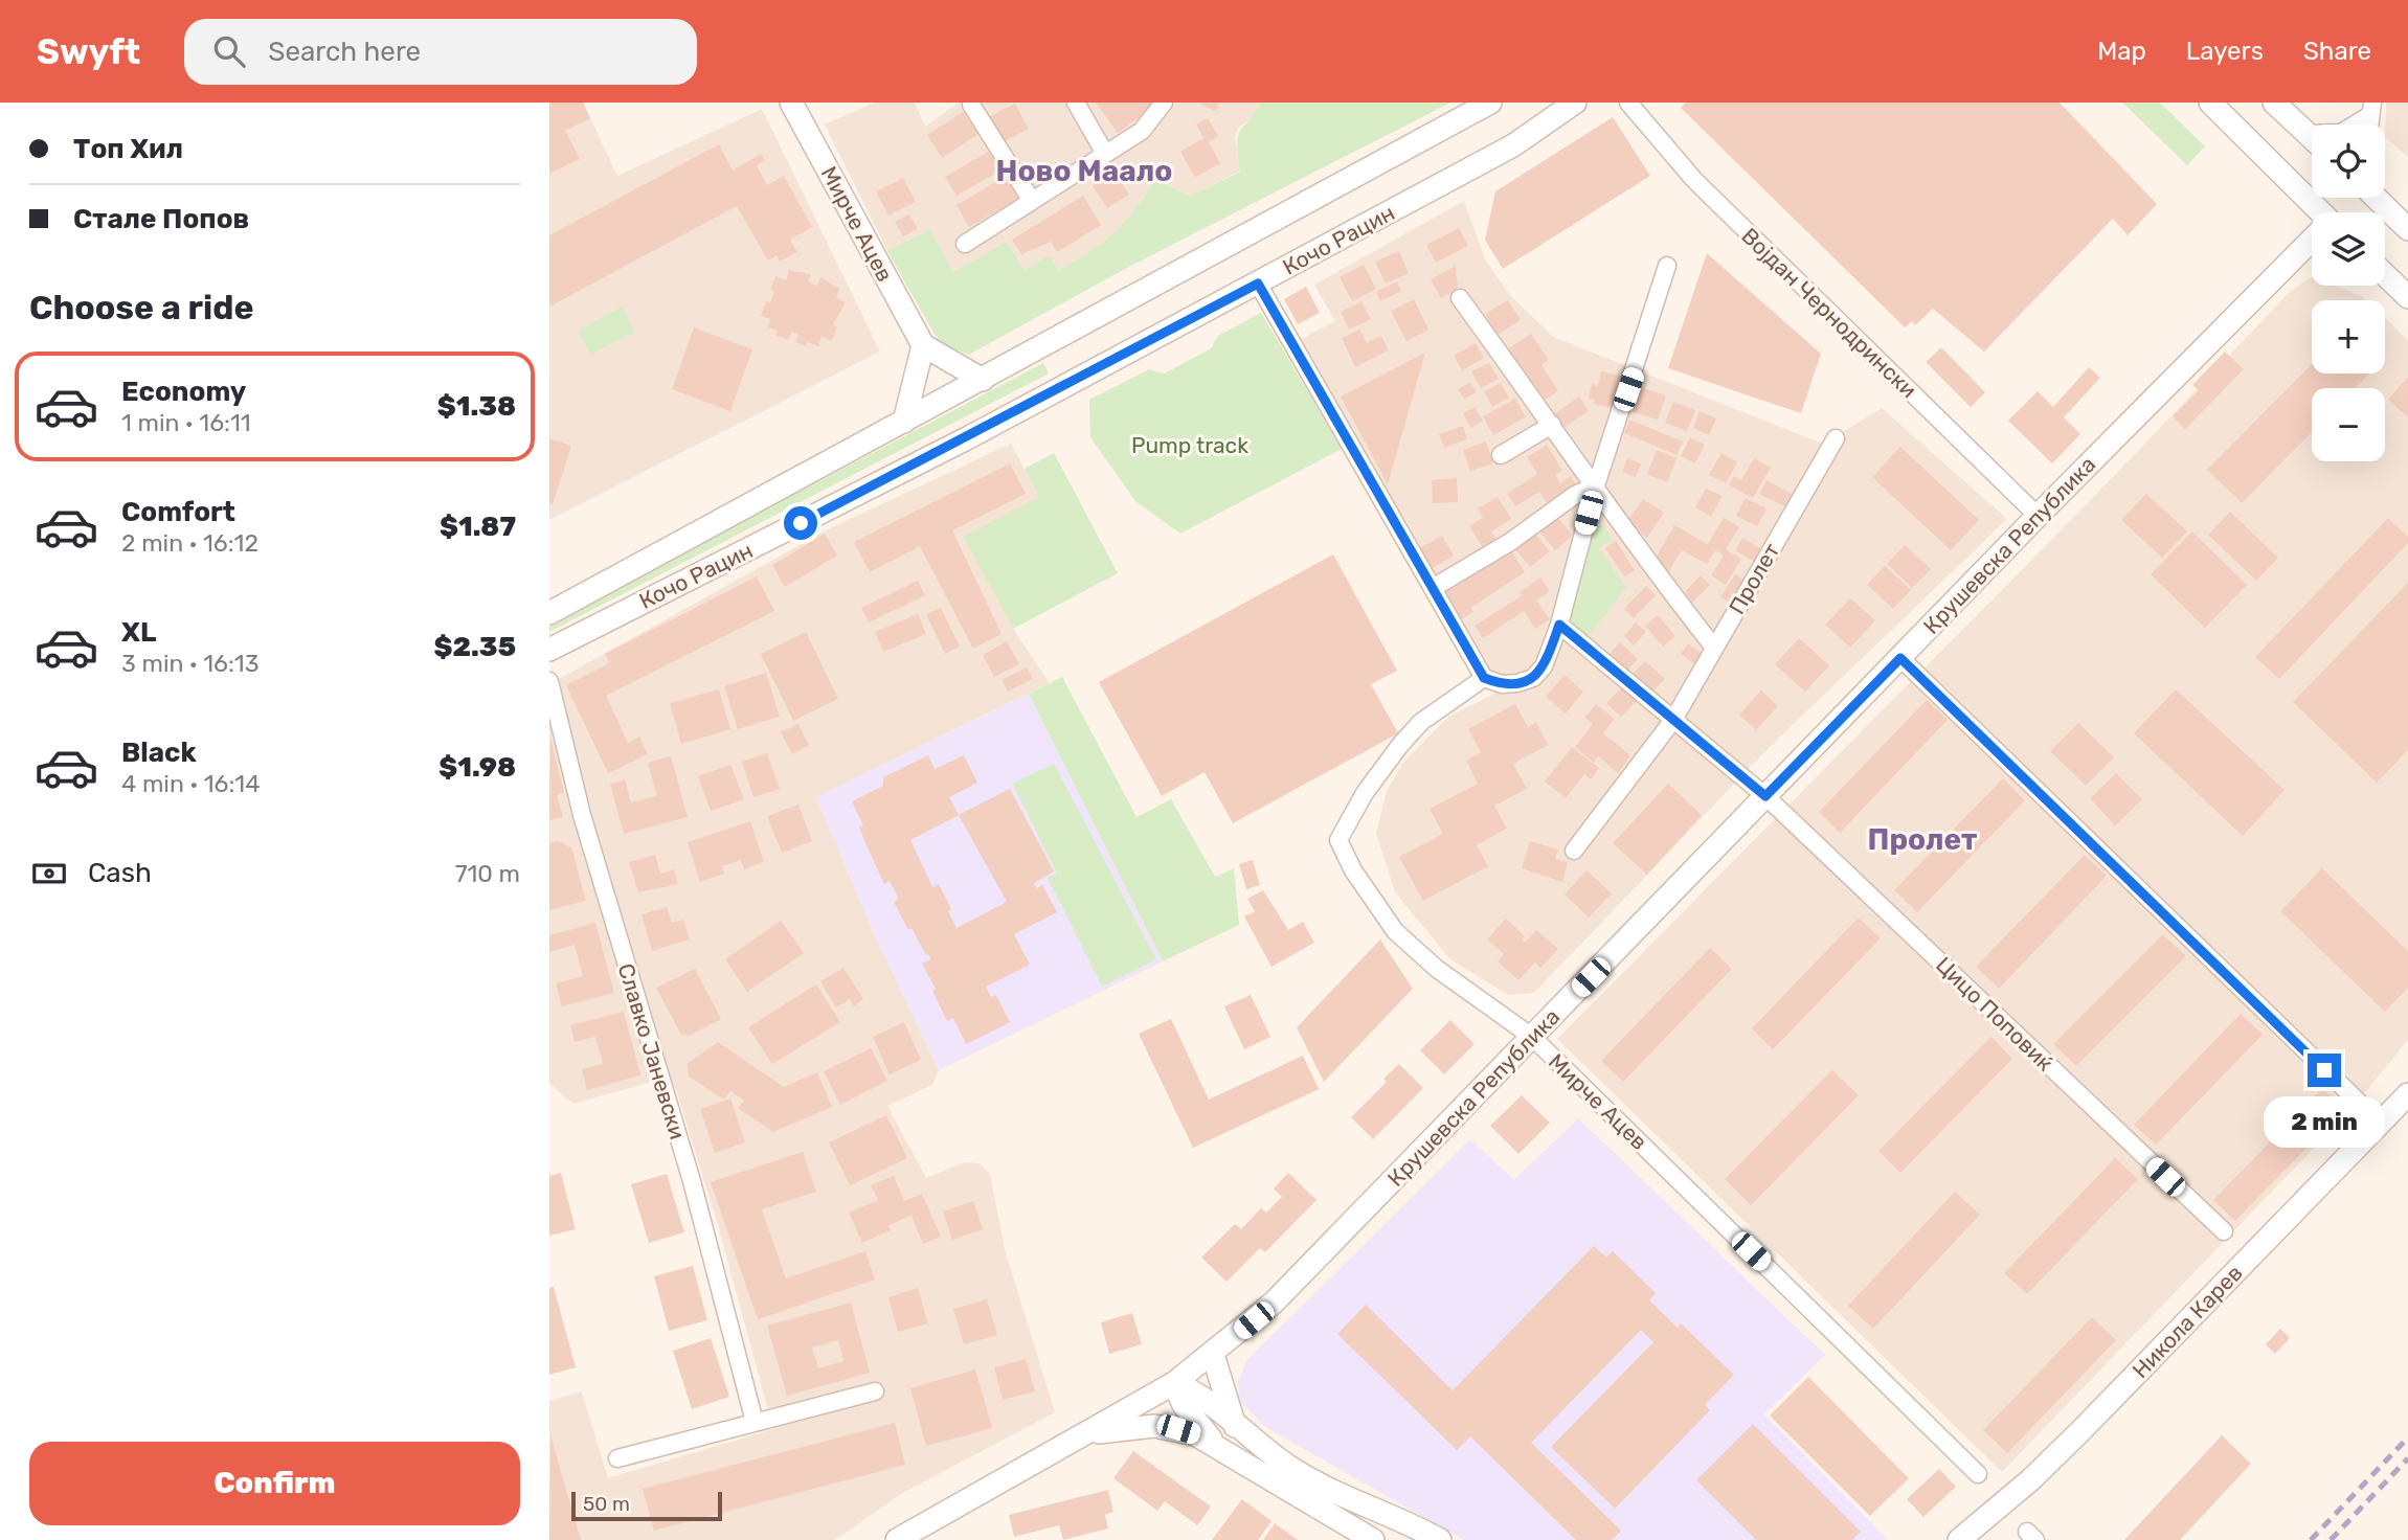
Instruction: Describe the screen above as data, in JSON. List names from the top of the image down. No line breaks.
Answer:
{"streets":{"street":["Мирче Ацев","Кочо Рацин","Војдан Чернодрински","Крушевска Република","Пролет","Цицо Поповиќ","Славко Јаневски","Никола Карев"]},"crossings":[["Мирче Ацев","Крушевска Република"],["Војдан Чернодрински","Крушевска Република"],["Крушевска Република","Цицо Поповиќ"]],"districts":["Ново Маало","Пролет"],"parks":["Pump track"],"scale_bar":"50 m","page":{"header":"Swyft","search":"Search here","nav":["Map","Layers","Share"],"banner":["Топ Хил","Стале Попов"],"map_buttons":["+","−"],"heading":"Choose a ride","list":[{"name":"Economy","note":"1 min · 16:11","value":"$1.38"},{"name":"Comfort","note":"2 min · 16:12","value":"$1.87"},{"name":"XL","note":"3 min · 16:13","value":"$2.35"},{"name":"Black","note":"4 min · 16:14","value":"$1.98"}],"pay":["Cash","710 m"],"bubble":"2 min","buttons":"Confirm","scale":"50 m"}}
